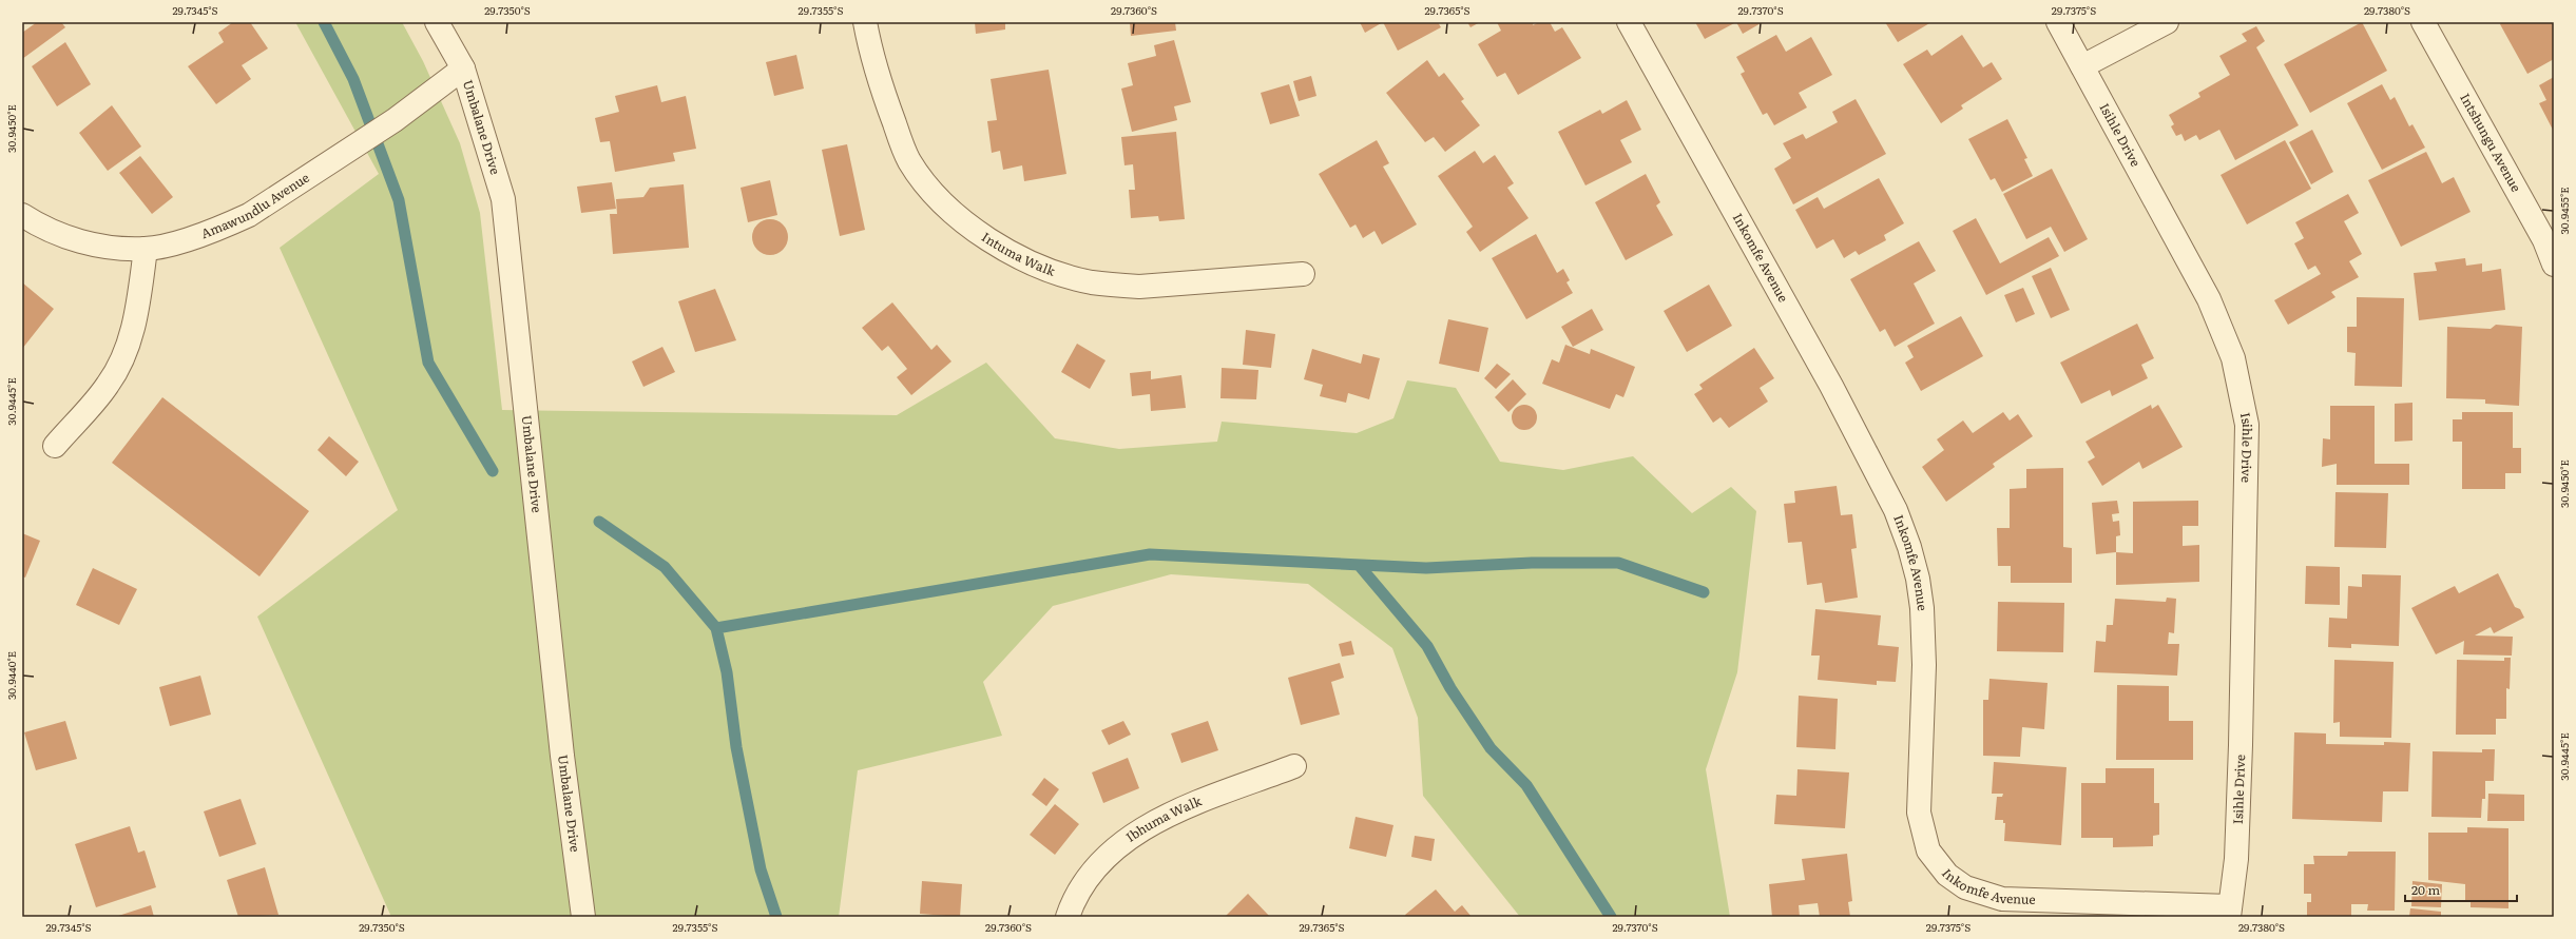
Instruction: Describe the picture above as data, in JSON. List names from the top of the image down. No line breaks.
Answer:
{"streets":{"street":["Umbalane Drive","Isihle Drive","Intshungu Avenue","Amawundlu Avenue","Intuma Walk","Inkomfe Avenue","Ibhuma Walk"]},"crossings":[["Umbalane Drive","Amawundlu Avenue"],["Isihle Drive","Inkomfe Avenue"]],"scale_bar":"20 m","coordinates":["29.7345°S","29.7350°S","29.7355°S","29.7360°S","29.7365°S","29.7370°S","29.7375°S","29.7380°S","30.9450°E","30.9455°E","30.9445°E","30.9440°E"]}
